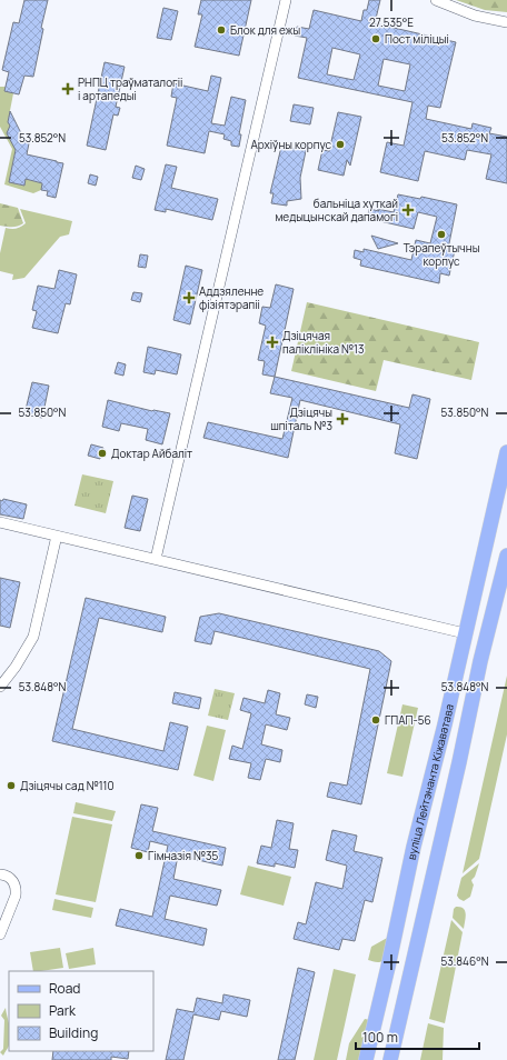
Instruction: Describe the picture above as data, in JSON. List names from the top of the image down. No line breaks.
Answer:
{"streets":{"main road":["вуліца Лейтэнанта Кіжаватава"]},"places":{"other":["Блок для ежы","Пост міліцыі","Архіўны корпус","Тэрапеўтычны корпус","Доктар Айбаліт","ГПАП-56","Дзіцячы сад №110","Гімназія №35"],"health":["РНПЦ траўматалогіі і артапедыі","бальніца хуткай медыцынскай дапамогі","Аддзяленне фізіятэрапіі","Дзіцячая паліклініка №13","Дзіцячы шпіталь №3"]},"legend":["Road","Park","Building"],"scale_bar":"100 m","coordinates":["27.535°E","53.852°N","53.850°N","53.848°N","53.846°N"]}
